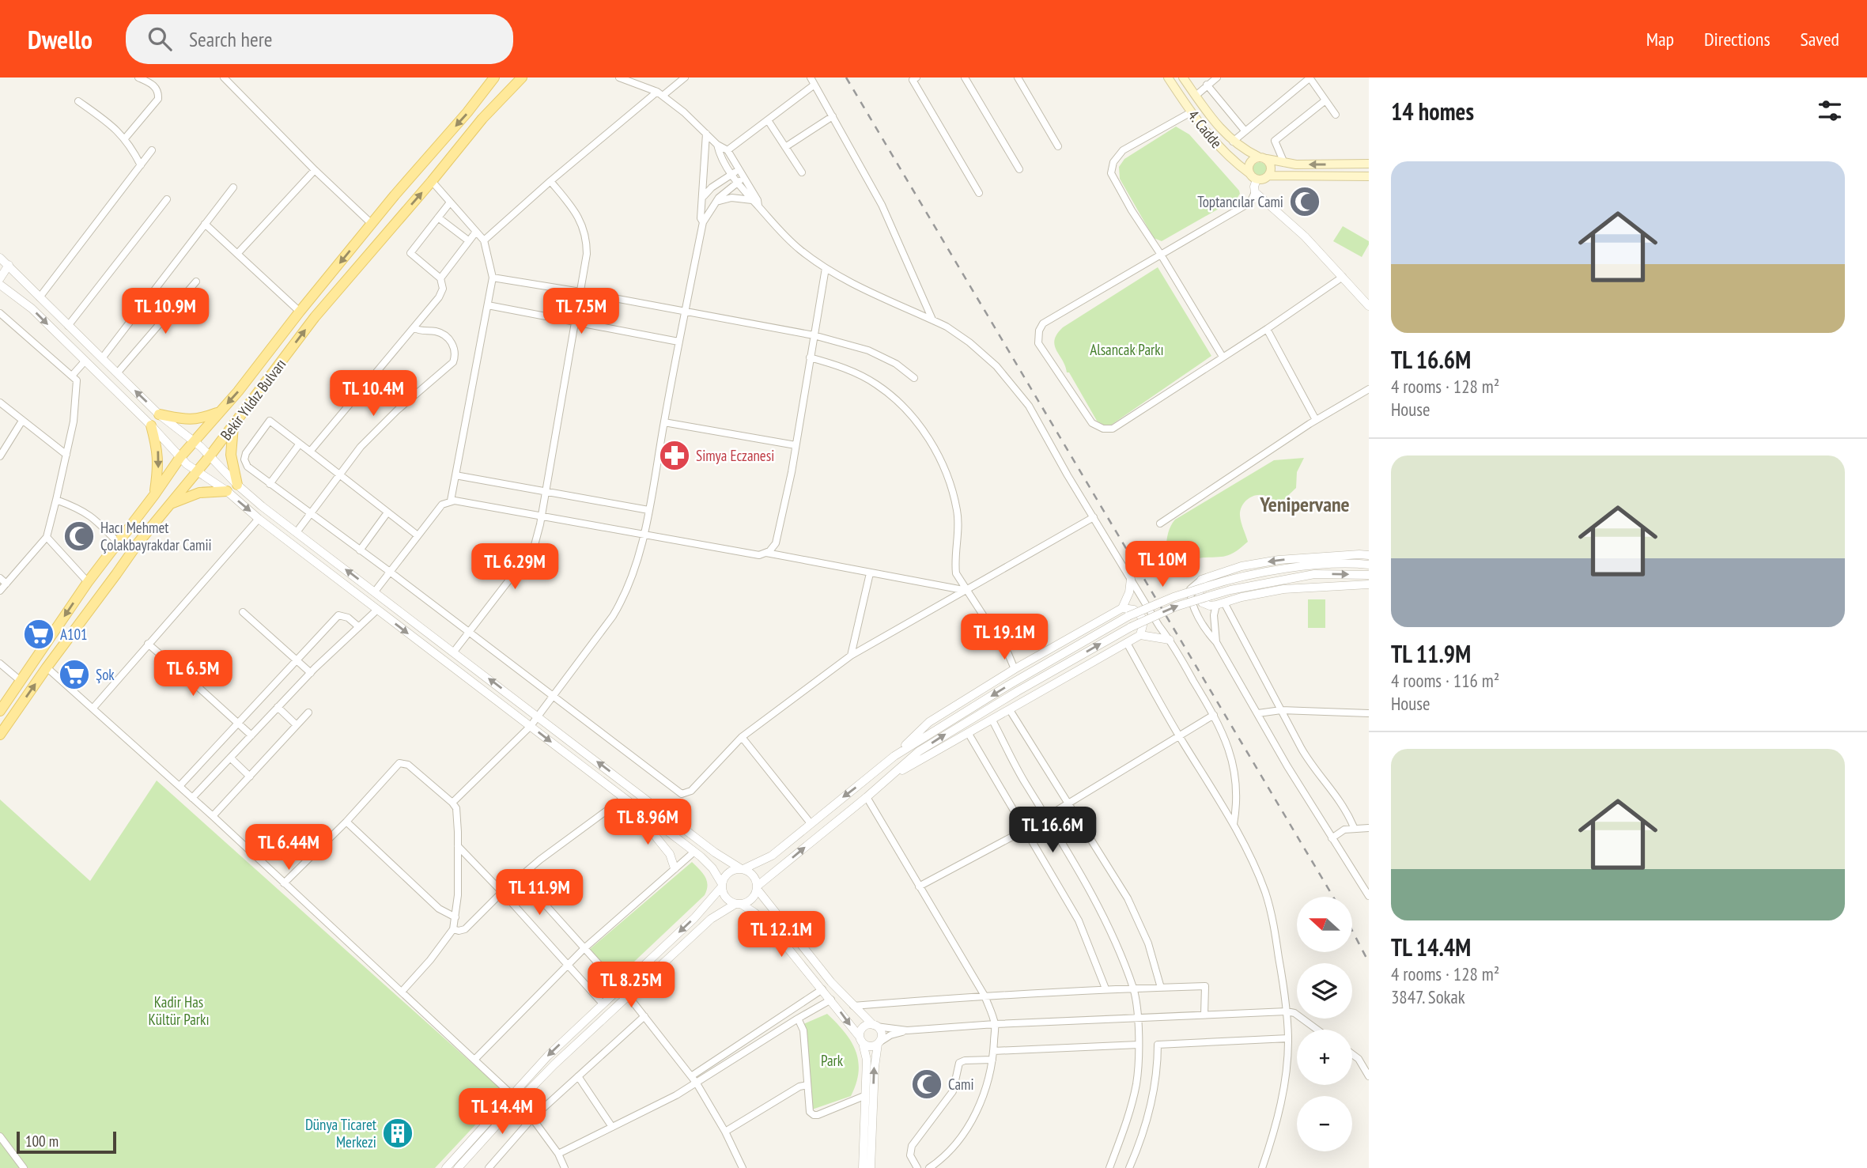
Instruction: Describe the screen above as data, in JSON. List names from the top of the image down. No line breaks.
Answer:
{"streets":{"main road":["4. Cadde","Bekir Yıldız Bulvarı"]},"districts":["Yenipervane"],"parks":["Alsancak Parkı","Kadir Has Kültür Parkı","Park"],"places":{"mosque":["Toptancılar Cami","Hacı Mehmet Çolakbayrakdar Camii","Cami"],"pharmacy":["Simya Eczanesi"],"supermarket":["A101","Şok"],"building":["Dünya Ticaret Merkezi"]},"scale_bar":"100 m","north":"left","page":{"header":"Dwello","search":"Search here","nav":["Map","Directions","Saved"],"heading":"14 homes","list":[{"name":"TL 16.6M","note":"4 rooms · 128 m² · House"},{"name":"TL 11.9M","note":"4 rooms · 116 m² · House"},{"name":"TL 14.4M","note":"4 rooms · 128 m² · 3847. Sokak"}],"price":["TL 10.9M","TL 7.5M","TL 10.4M","TL 10M","TL 6.29M","TL 19.1M","TL 6.5M","TL 8.96M","TL 16.6M","TL 6.44M","TL 11.9M","TL 12.1M","TL 8.25M","TL 14.4M"],"map_buttons":["+","−"],"scale":"100 m"}}
